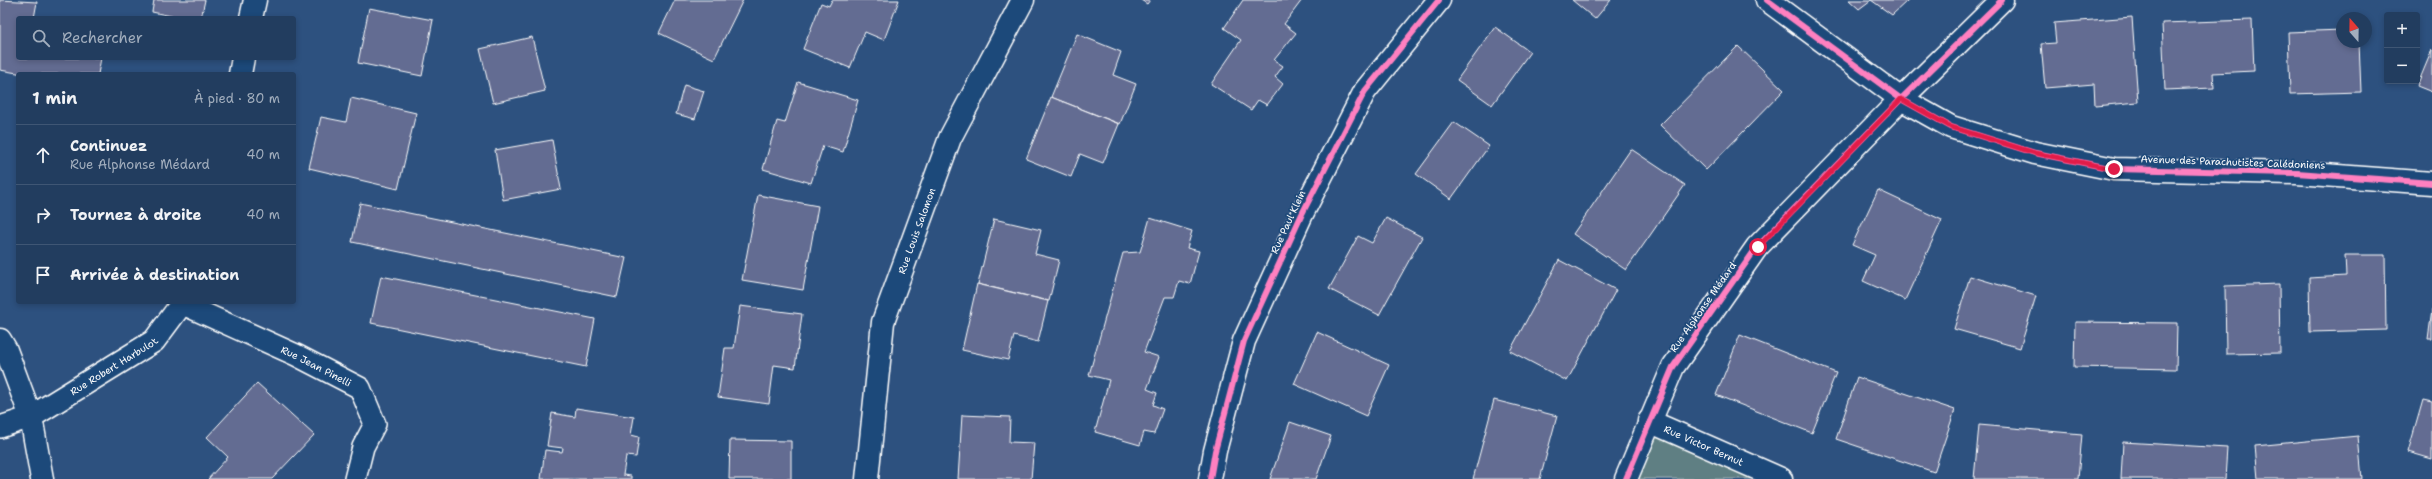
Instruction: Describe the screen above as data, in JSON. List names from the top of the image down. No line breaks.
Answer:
{"streets":{"street":["Avenue des Parachutistes Calédoniens","Rue Paul Klein","Rue Louis Salomon","Rue Alphonse Médard","Rue Robert Harbulot","Rue Victor Bernut"],"lane":["Rue Jean Pinelli"]},"crossings":[["Avenue des Parachutistes Calédoniens","Rue Alphonse Médard"],["Rue Alphonse Médard","Rue Victor Bernut"]],"north":"top","page":{"map_buttons":["+","−"],"search":"Rechercher","heading":["1 min","À pied · 80 m"],"list":[["Continuez","Rue Alphonse Médard","40 m"],["Tournez à droite","40 m"],"Arrivée à destination"]}}
